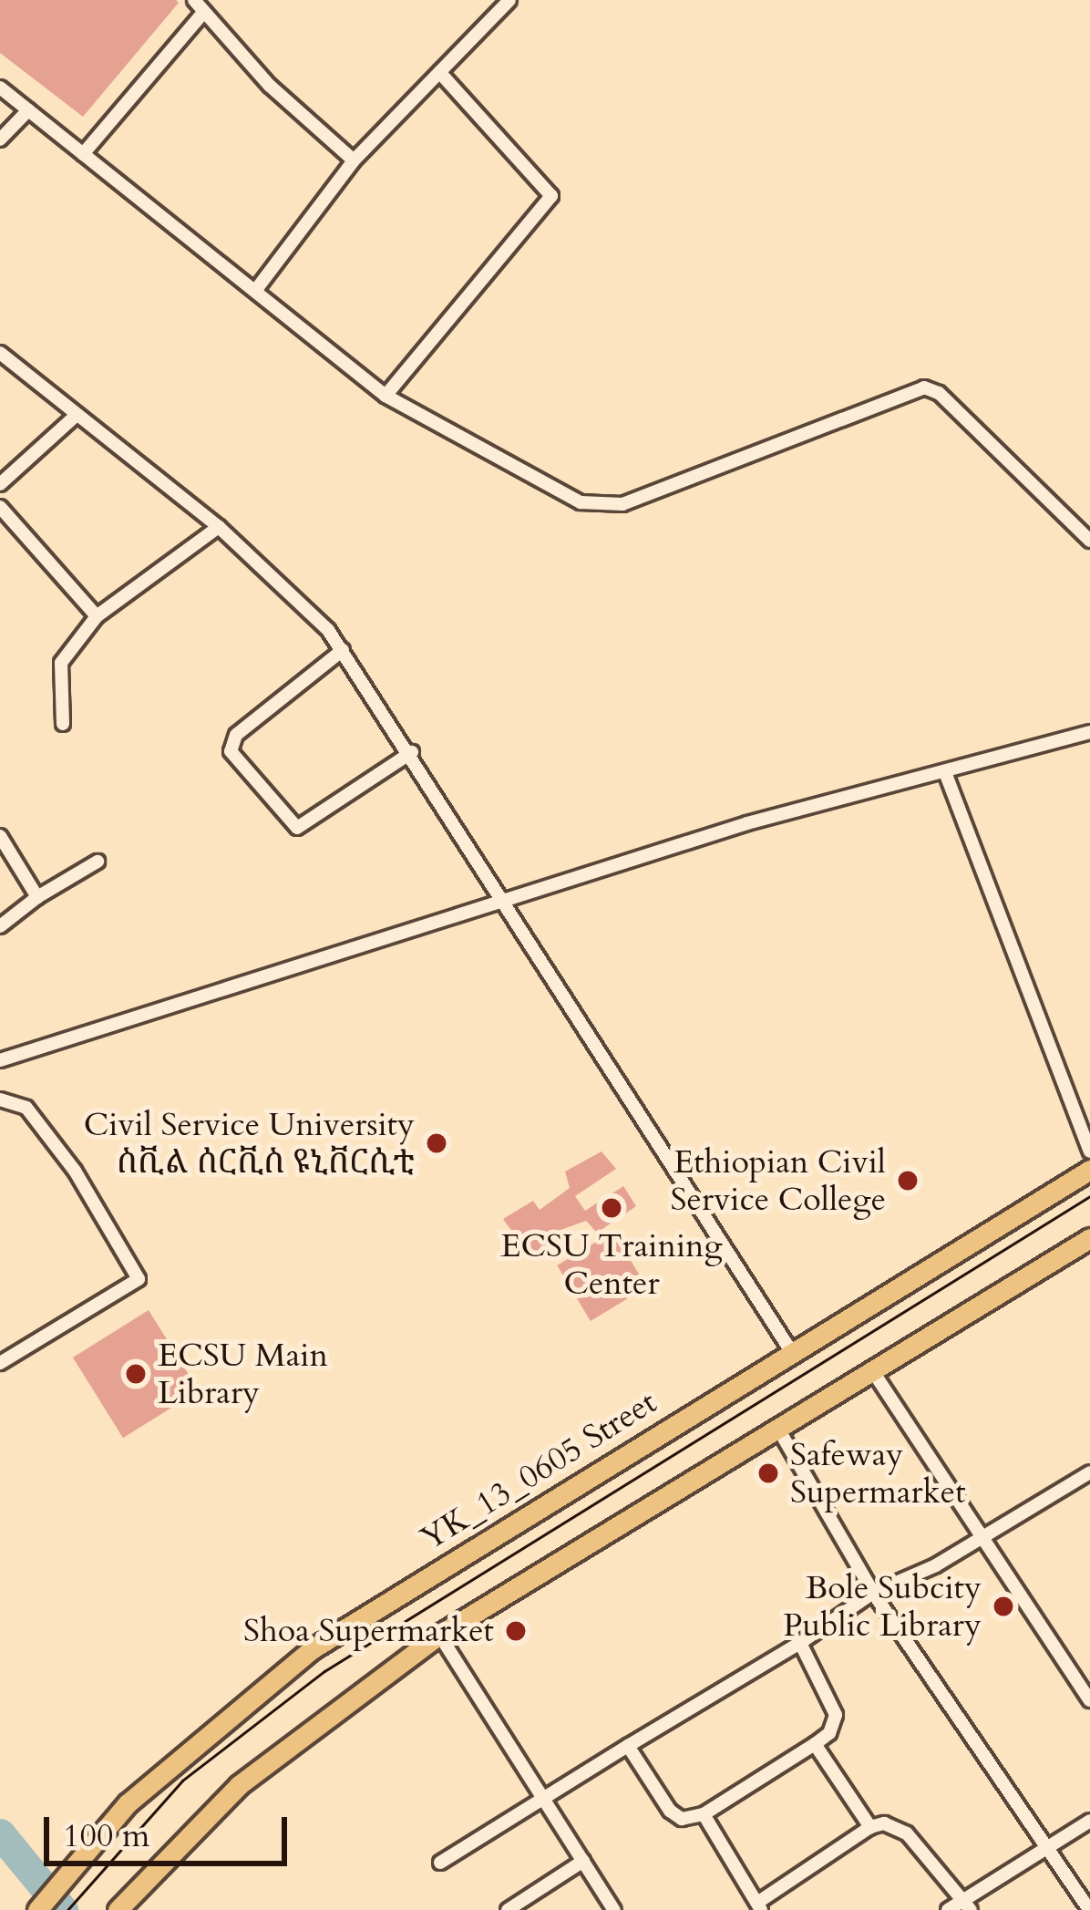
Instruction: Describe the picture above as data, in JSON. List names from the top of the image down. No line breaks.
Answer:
{"streets":{"main road":["YK_13_0605 Street"]},"places":["Civil Service University ስቪል ሰርቪስ ዩኒቨርሲቲ","Ethiopian Civil Service College","ECSU Training Center","ECSU Main Library","Safeway Supermarket","Bole Subcity Public Library","Shoa Supermarket"],"scale_bar":"100 m"}
